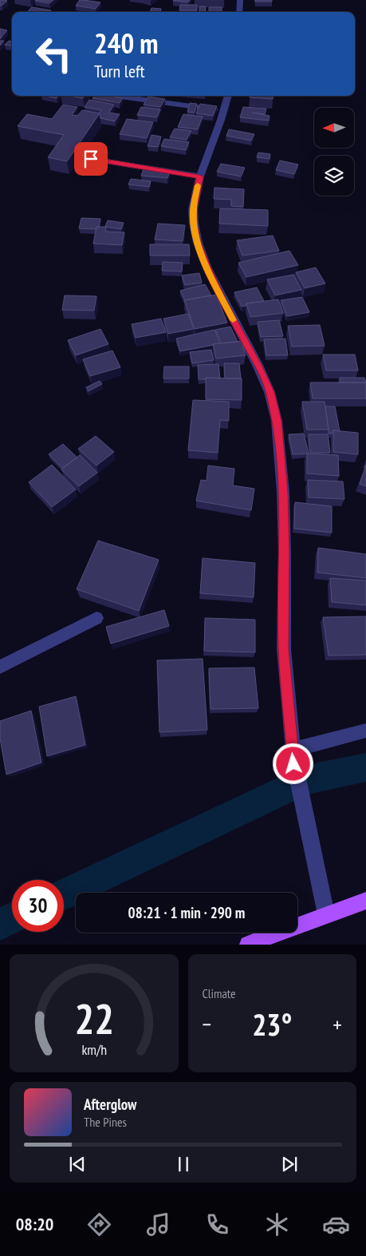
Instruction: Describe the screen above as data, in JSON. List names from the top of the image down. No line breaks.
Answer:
{"north":"left","page":{"turn":["240 m","Turn left"],"limit":"30","trip":"08:21 · 1 min · 290 m","tile":"Climate","heat":["−","23°","+"],"song":["Afterglow","The Pines"],"tabs":"08:20","gauge":["22","km/h"]}}
